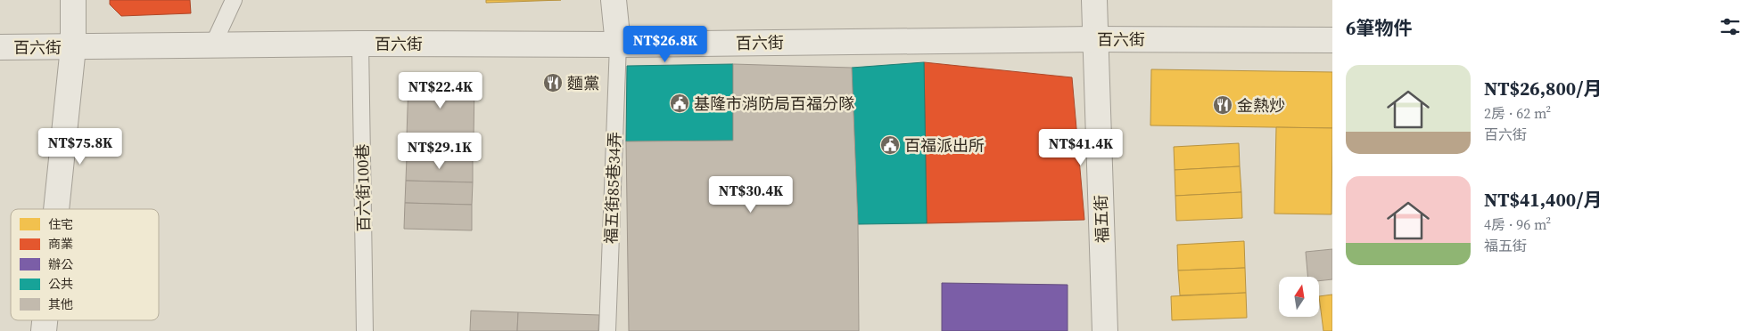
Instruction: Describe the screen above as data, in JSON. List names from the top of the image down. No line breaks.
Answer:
{"streets":{"street":["百六街","福五街"],"lane":["百六街100巷","福五街85巷34弄"]},"crossings":[["百六街","百六街100巷"],["百六街","福五街85巷34弄"],["百六街","福五街"]],"places":{"restaurant":["麵黨","金熱炒"],"public building":["基隆市消防局百福分隊","百福派出所"]},"legend":["住宅","商業","辦公","公共","其他"],"north":"top","page":{"heading":"6筆物件","price":["NT$26.8K","NT$22.4K","NT$75.8K","NT$41.4K","NT$29.1K","NT$30.4K"],"list":[{"name":"NT$26,800/月","note":"2房 · 62 m² · 百六街"},{"name":"NT$41,400/月","note":"4房 · 96 m² · 福五街"}]}}
